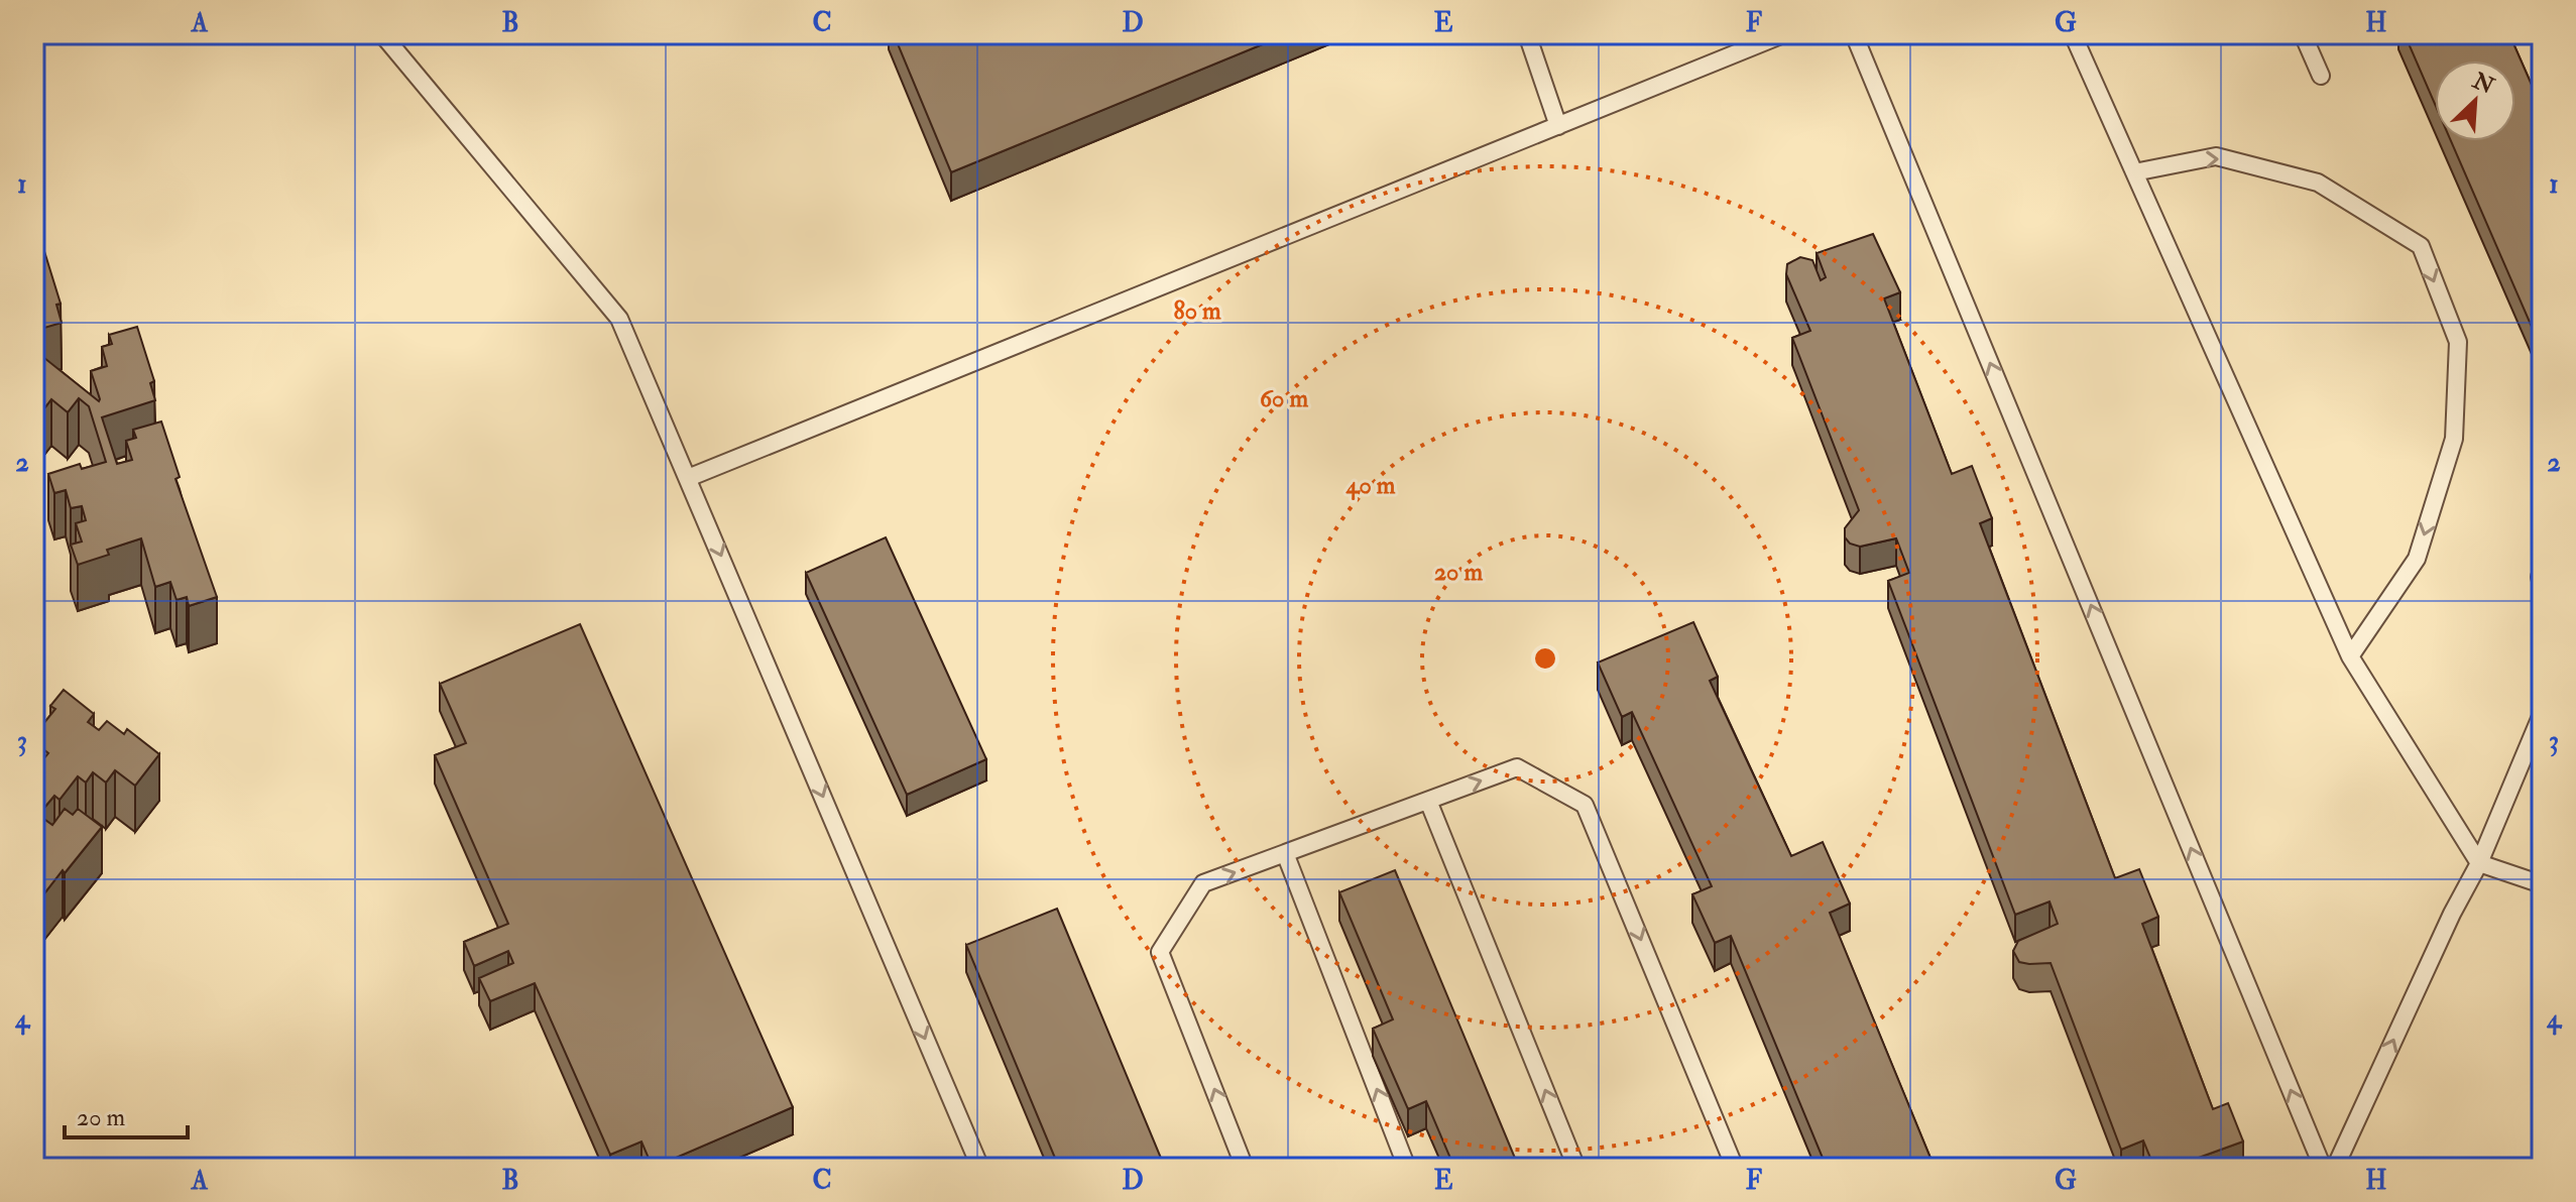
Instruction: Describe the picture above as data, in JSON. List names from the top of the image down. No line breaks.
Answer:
{"scale_bar":"20 m","north":"top right","grid":{"columns":["A","B","C","D","E","F","G","H"],"rows":["1","2","3","4"]},"rings":["80 m","60 m","40 m","20 m"]}
